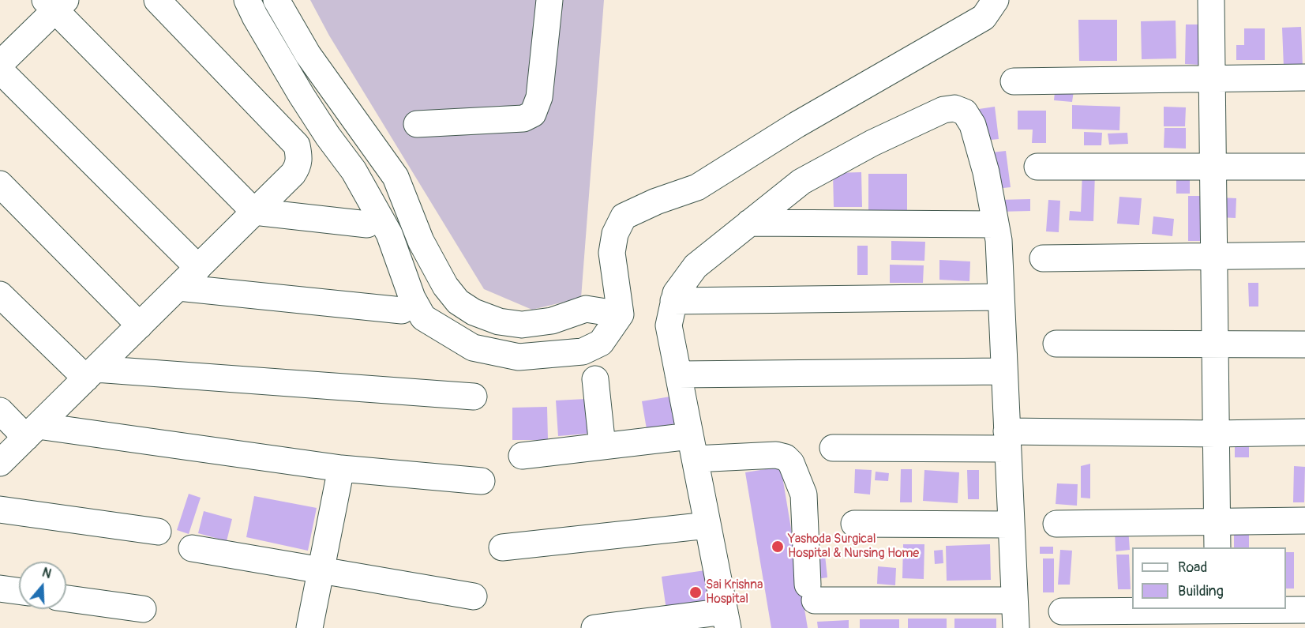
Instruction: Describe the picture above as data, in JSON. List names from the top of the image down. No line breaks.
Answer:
{"places":["Yashoda Surgical Hospital & Nursing Home","Sai Krishna Hospital"],"legend":["Road","Building"],"north":"top"}
